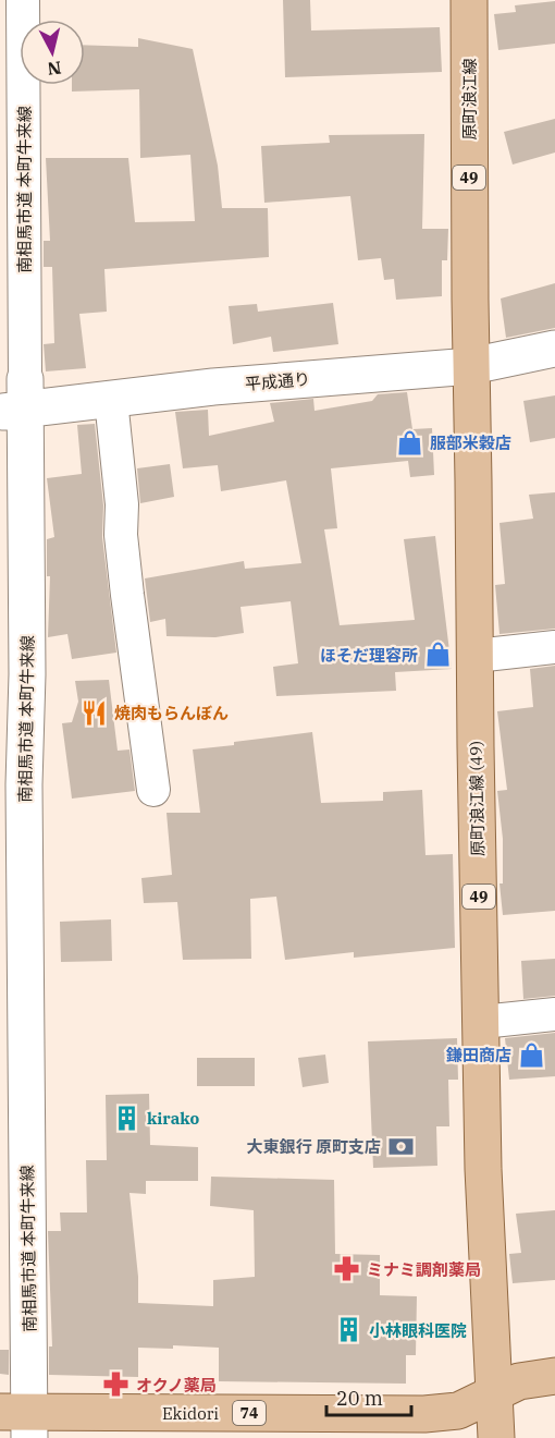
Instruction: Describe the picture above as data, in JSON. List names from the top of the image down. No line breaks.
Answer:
{"streets":{"main road":["原町浪江線","49","原町浪江線 (49)","Ekidori","74"],"street":["南相馬市道 本町牛来線","平成通り"]},"crossings":[["原町浪江線","平成通り"],["原町浪江線","原町浪江線 (49)"],["南相馬市道 本町牛来線","平成通り"],["南相馬市道 本町牛来線","Ekidori"],["平成通り","原町浪江線 (49)"],["原町浪江線 (49)","Ekidori"]],"places":{"shop":["服部米穀店","ほそだ理容所","鎌田商店"],"restaurant":["焼肉もらんぼん"],"building":["kirako","小林眼科医院"],"bank":["大東銀行 原町支店"],"pharmacy":["ミナミ調剤薬局","オクノ薬局"]},"scale_bar":"20 m","north":"bottom"}
